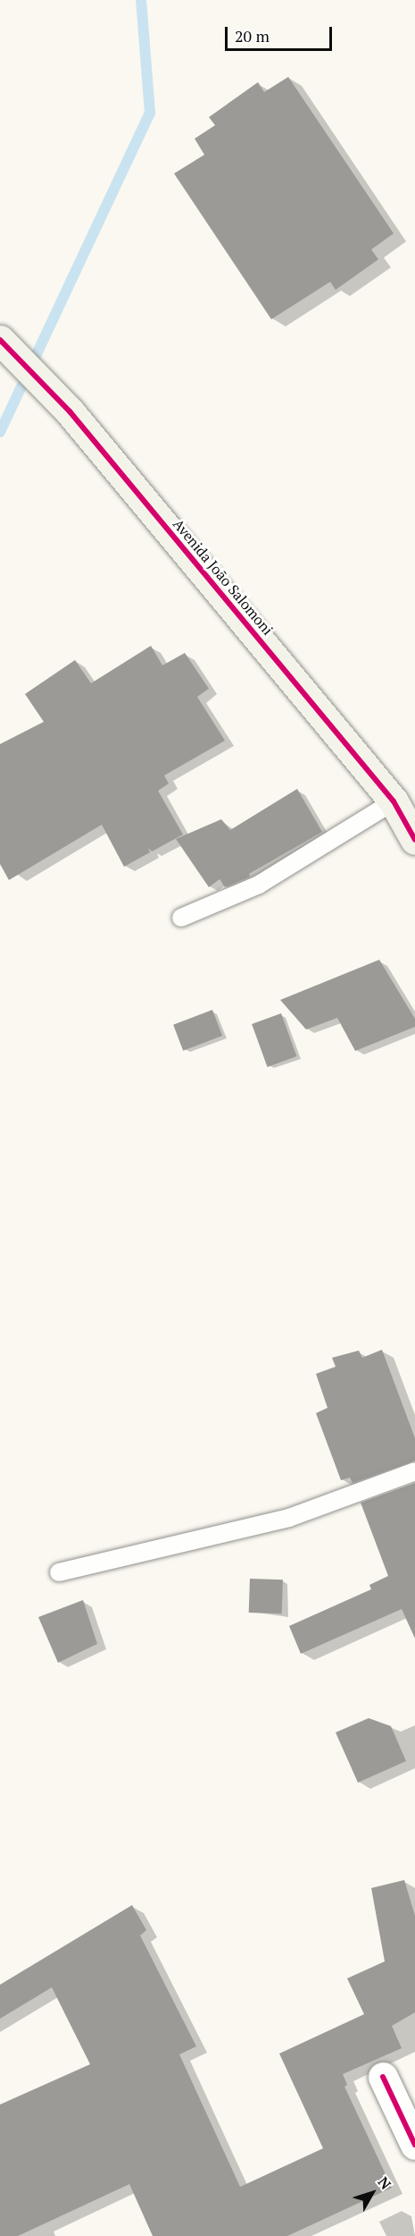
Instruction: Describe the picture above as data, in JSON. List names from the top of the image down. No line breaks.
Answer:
{"streets":{"main road":["Avenida João Salomoni"]},"scale_bar":"20 m","north":"top right"}
